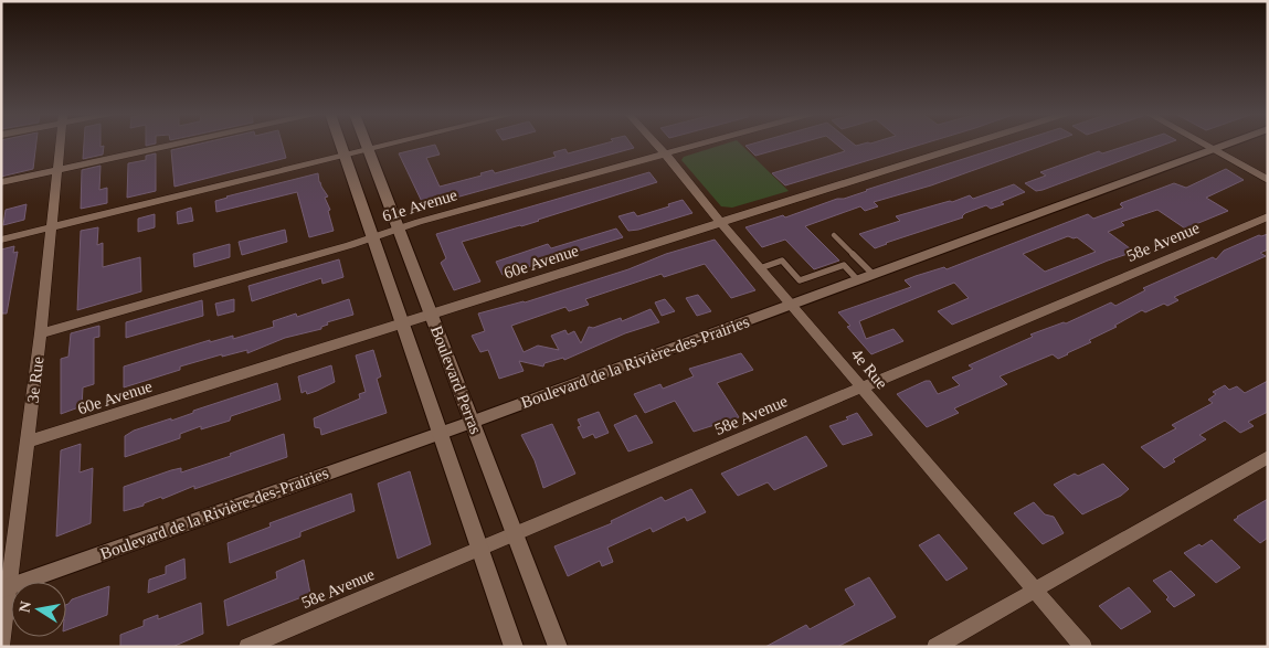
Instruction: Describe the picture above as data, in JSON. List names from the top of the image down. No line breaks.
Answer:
{"streets":{"main road":["Boulevard de la Rivière-des-Prairies","Boulevard Perras"],"street":["61e Avenue","58e Avenue","60e Avenue","4e Rue","3e Rue"]},"crossings":[["61e Avenue","4e Rue"],["61e Avenue","3e Rue"],["61e Avenue","Boulevard Perras"],["58e Avenue","4e Rue"],["58e Avenue","Boulevard Perras"],["60e Avenue","4e Rue"],["60e Avenue","3e Rue"],["60e Avenue","Boulevard Perras"],["Boulevard de la Rivière-des-Prairies","4e Rue"],["Boulevard de la Rivière-des-Prairies","3e Rue"],["Boulevard de la Rivière-des-Prairies","Boulevard Perras"]],"north":"left"}
